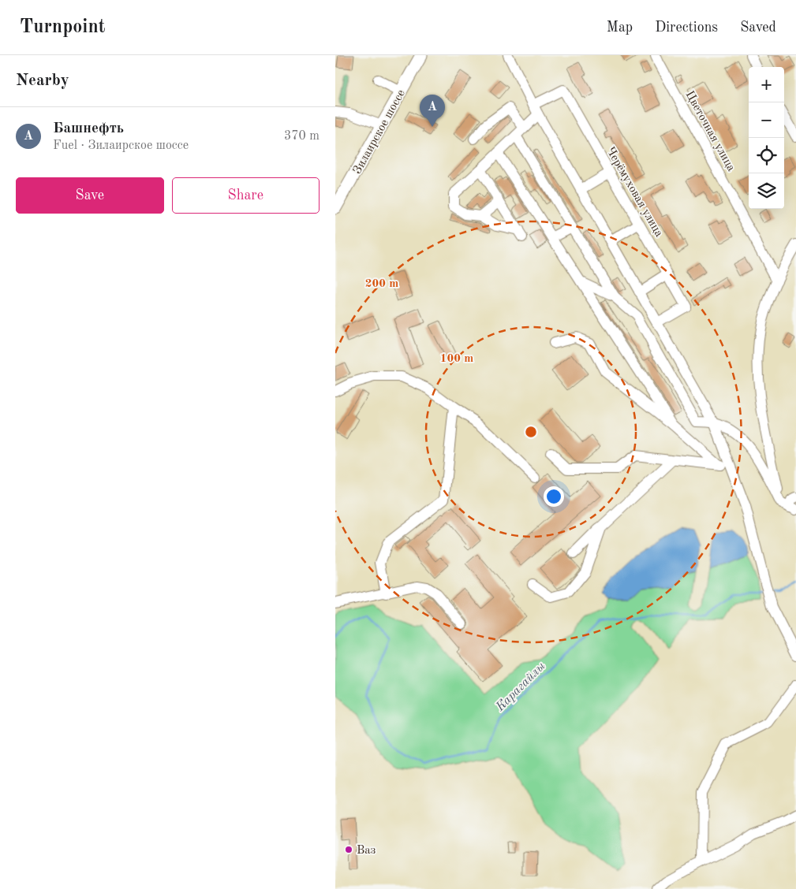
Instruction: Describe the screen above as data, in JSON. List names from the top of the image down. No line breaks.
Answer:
{"streets":{"main road":["Зилаирское шоссе"],"street":["Цветочная улица","Черёмуховая улица"]},"water":["Карагайлы"],"places":["Ваз"],"page":{"header":"Turnpoint","nav":["Map","Directions","Saved"],"heading":"Nearby","map_buttons":["+","−"],"pins":"A","list":[{"mark":"A","name":"Башнефть","note":"Fuel · Зилаирское шоссе","value":"370 m"}],"buttons":["Save","Share"]},"rings":["200 m","100 m"]}
